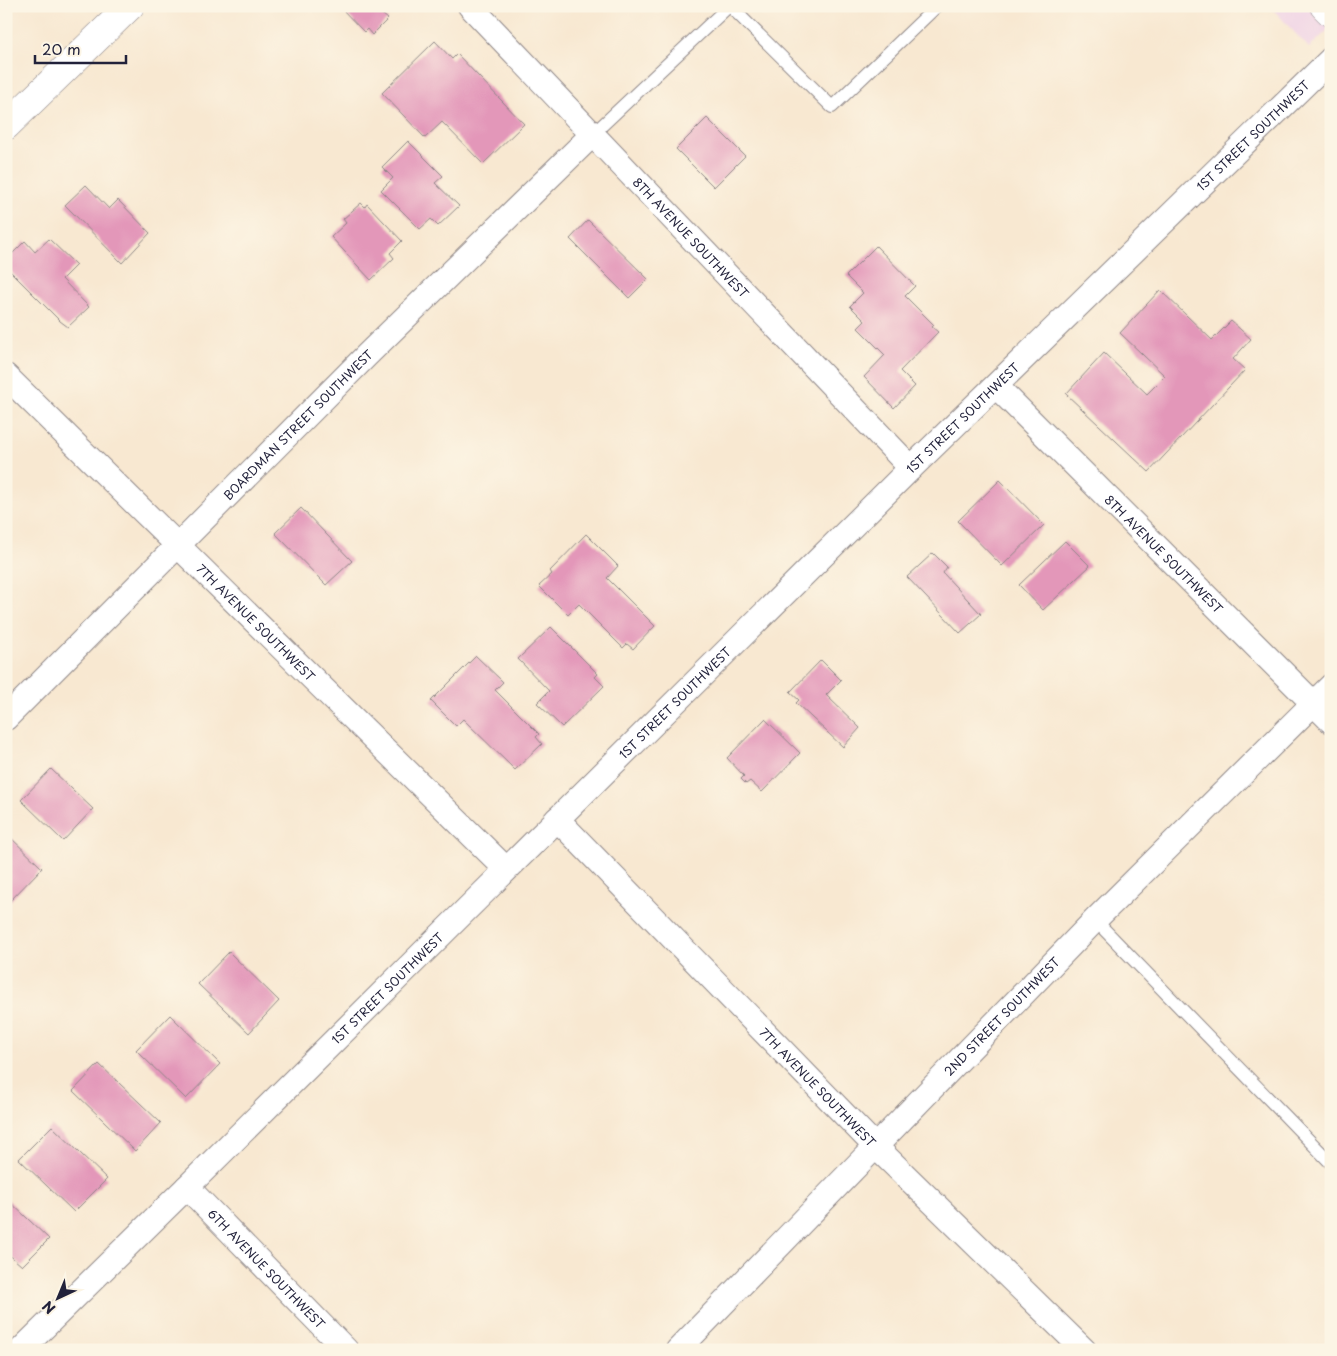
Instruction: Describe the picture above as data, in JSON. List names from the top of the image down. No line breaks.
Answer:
{"streets":{"street":["1ST STREET SOUTHWEST","8TH AVENUE SOUTHWEST","BOARDMAN STREET SOUTHWEST","7TH AVENUE SOUTHWEST","2ND STREET SOUTHWEST","6TH AVENUE SOUTHWEST"]},"crossings":[["1ST STREET SOUTHWEST","8TH AVENUE SOUTHWEST"],["1ST STREET SOUTHWEST","7TH AVENUE SOUTHWEST"],["1ST STREET SOUTHWEST","6TH AVENUE SOUTHWEST"],["8TH AVENUE SOUTHWEST","BOARDMAN STREET SOUTHWEST"],["8TH AVENUE SOUTHWEST","2ND STREET SOUTHWEST"],["BOARDMAN STREET SOUTHWEST","7TH AVENUE SOUTHWEST"],["7TH AVENUE SOUTHWEST","2ND STREET SOUTHWEST"]],"scale_bar":"20 m","north":"bottom left"}
